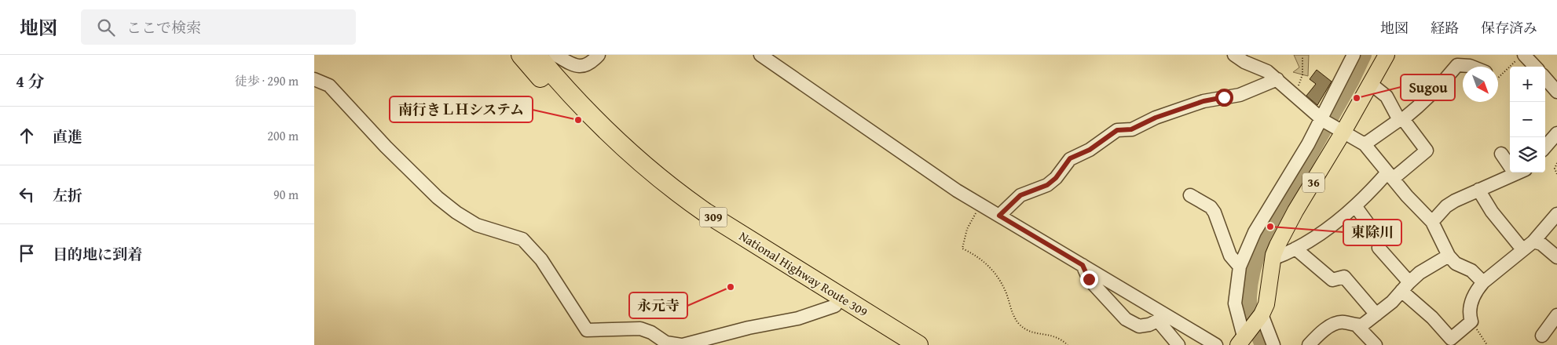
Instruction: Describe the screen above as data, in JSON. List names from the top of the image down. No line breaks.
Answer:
{"streets":{"highway":["309","National Highway Route 309"],"main road":["36"]},"places":["Sugou","南行きＬＨシステム","東除川","永元寺"],"north":"bottom right","page":{"header":"地図","search":"ここで検索","nav":["地図","経路","保存済み"],"heading":["4 分","徒歩 · 290 m"],"map_buttons":["+","−"],"list":[["直進","200 m"],["左折","90 m"],"目的地に到着"]}}
